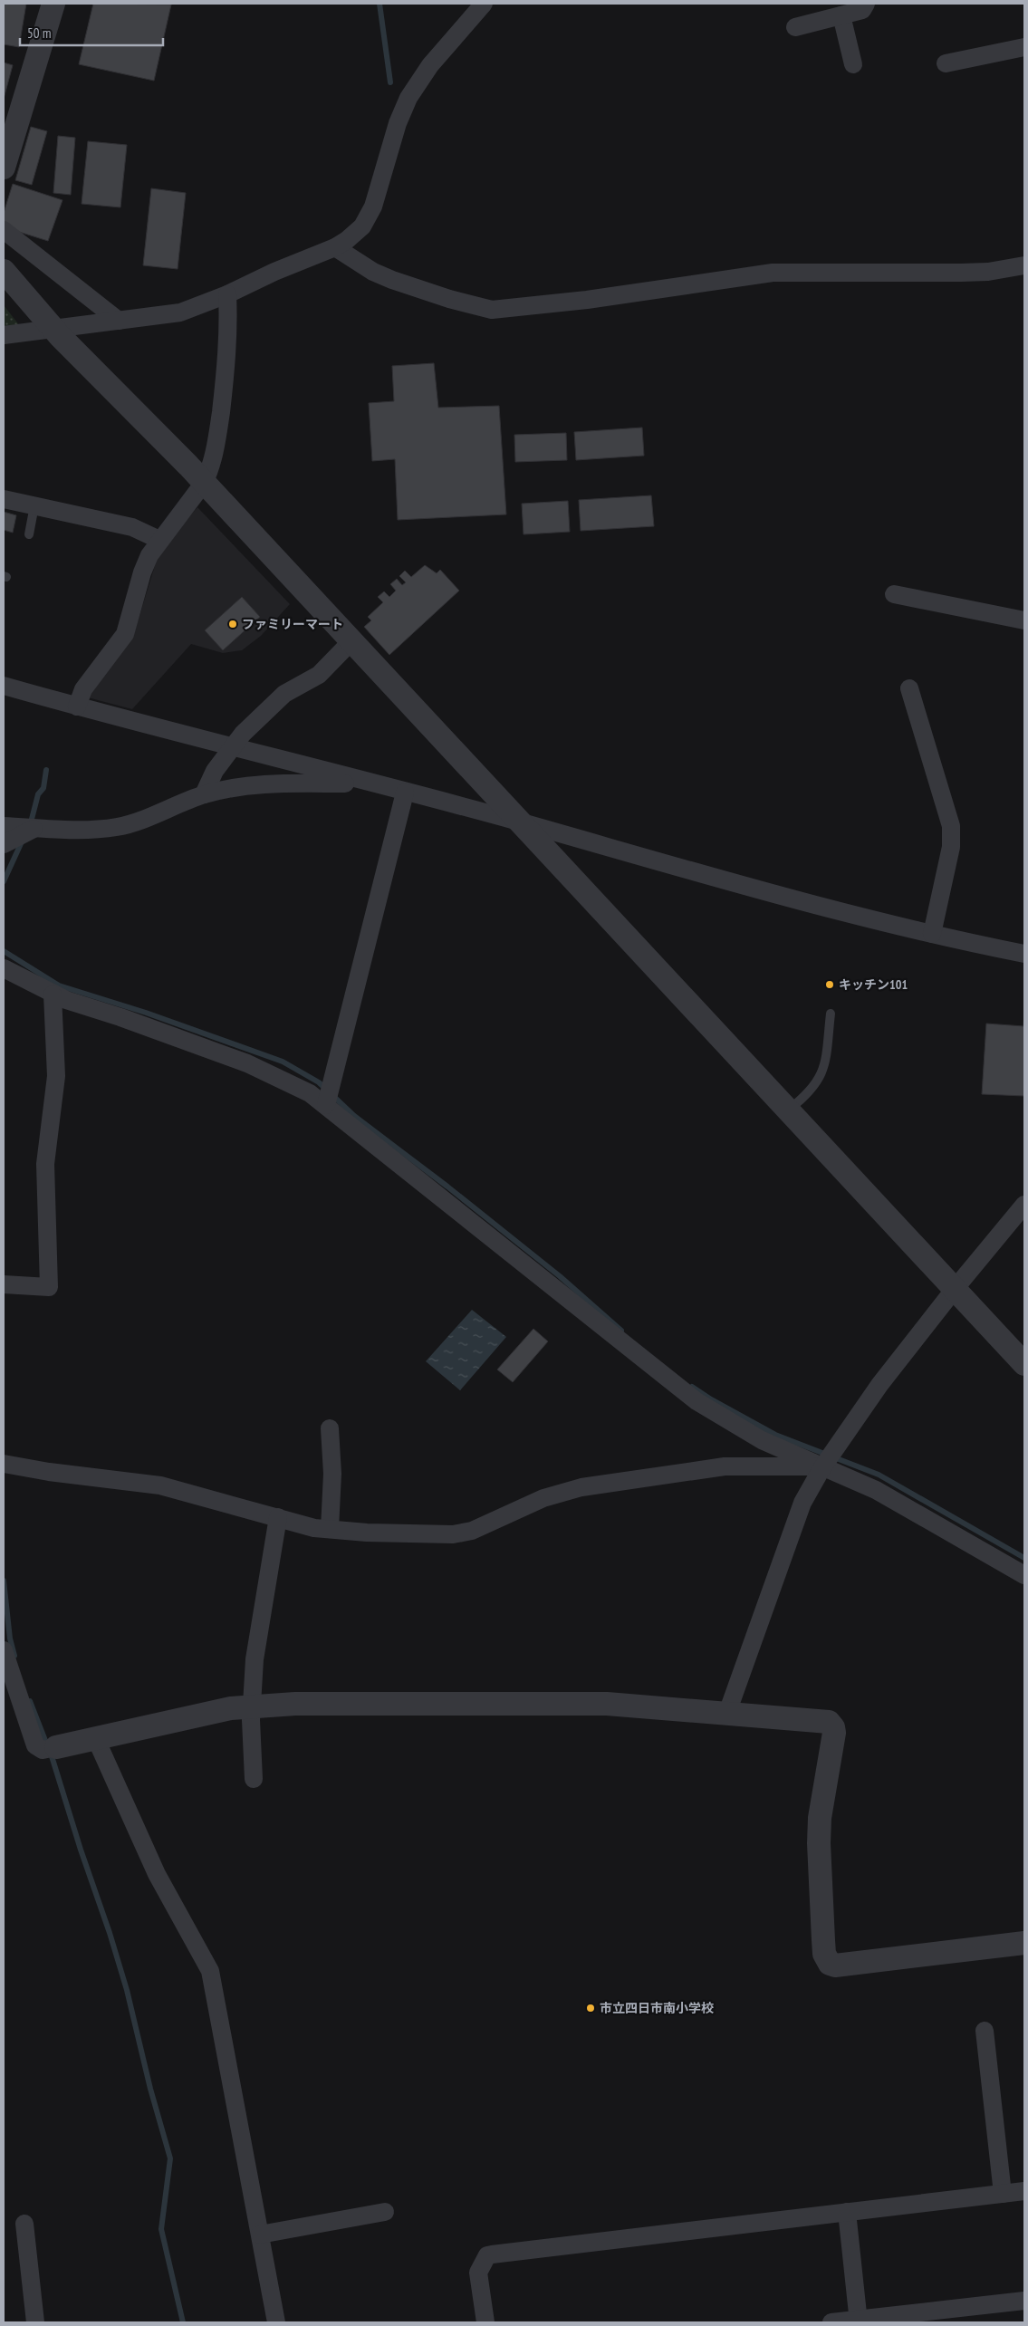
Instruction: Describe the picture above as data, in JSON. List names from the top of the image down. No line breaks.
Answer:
{"places":["ファミリーマート","キッチン101","市立四日市南小学校"],"scale_bar":"50 m"}
